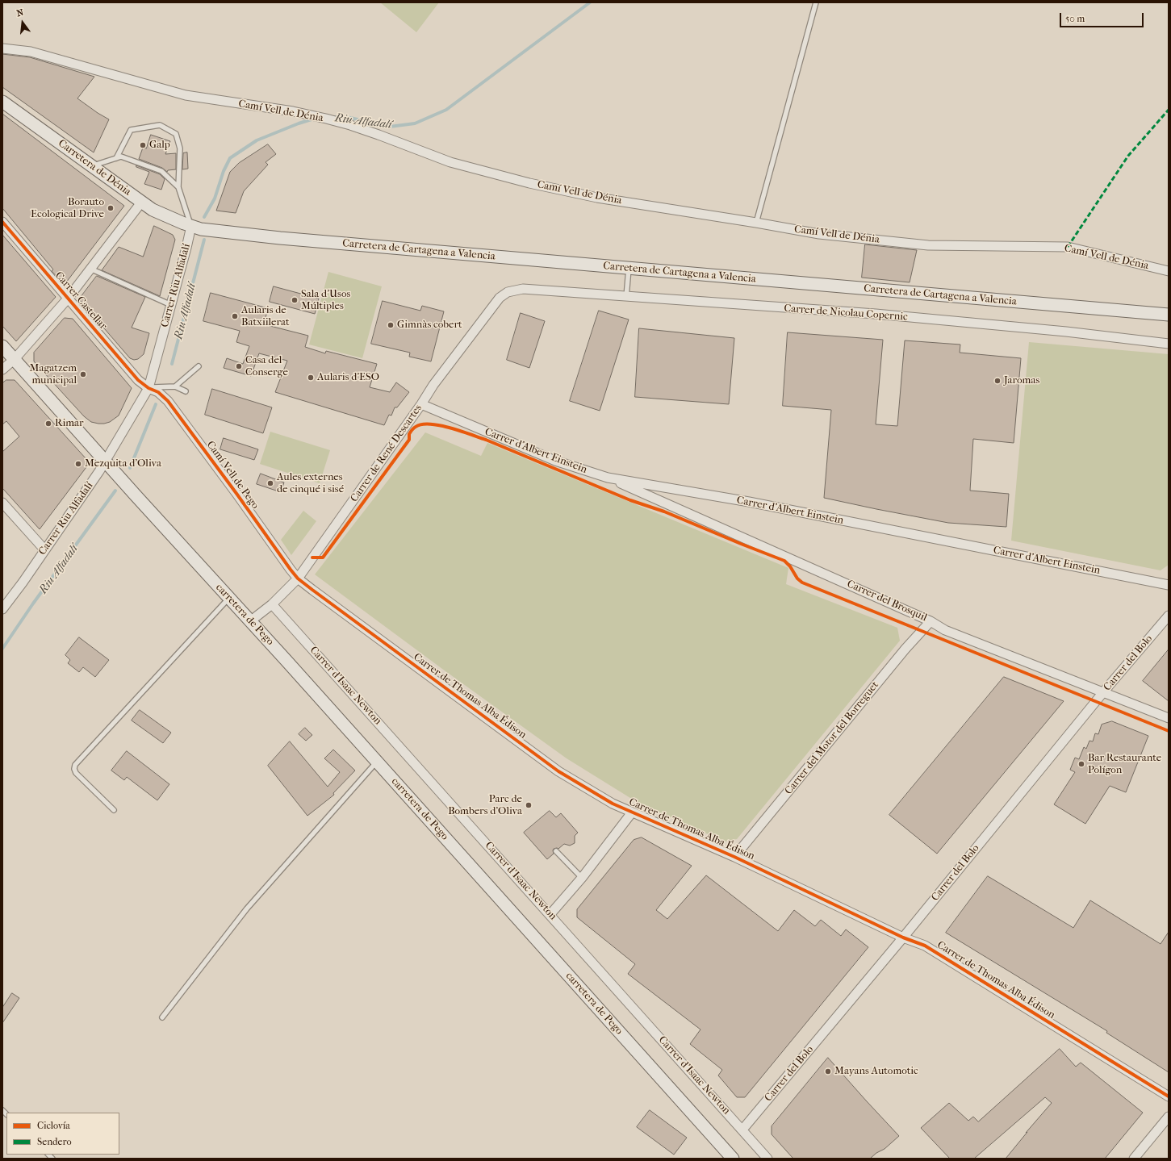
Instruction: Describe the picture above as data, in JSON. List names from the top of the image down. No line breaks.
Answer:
{"streets":{"main road":["Carretera de Dénia","Carretera de Cartagena a Valencia","carretera de Pego"],"street":["Camí Vell de Dénia","Carrer Riu Alfadalí","Carrer Castellar","Carrer de Nicolau Copernic","Carrer d'Albert Einstein","Carrer de René Descartes","Camí Vell de Pego","Carrer del Brosquil","Carrer del Bolo","Carrer d'Isaac Newton","Carrer de Thomas Alba Édison","Carrer del Motor del Borreguet"]},"crossings":[["Carretera de Dénia","Carretera de Cartagena a Valencia"],["Carretera de Dénia","Carrer Riu Alfadalí"],["Carretera de Cartagena a Valencia","Carrer Riu Alfadalí"],["Carrer Riu Alfadalí","Carrer Castellar"],["Carrer Riu Alfadalí","Camí Vell de Pego"],["Carrer Riu Alfadalí","carretera de Pego"],["Carrer Castellar","Camí Vell de Pego"],["Carrer de Nicolau Copernic","Carrer de René Descartes"],["Carrer d'Albert Einstein","Carrer de René Descartes"],["Carrer d'Albert Einstein","Carrer del Brosquil"],["Carrer de René Descartes","Camí Vell de Pego"],["Carrer de René Descartes","carretera de Pego"],["Carrer de René Descartes","Carrer d'Isaac Newton"],["Carrer de René Descartes","Carrer de Thomas Alba Édison"],["Camí Vell de Pego","Carrer de Thomas Alba Édison"],["Carrer del Brosquil","Carrer del Bolo"],["Carrer del Brosquil","Carrer del Motor del Borreguet"],["Carrer del Bolo","Carrer d'Isaac Newton"],["Carrer del Bolo","Carrer de Thomas Alba Édison"],["Carrer de Thomas Alba Édison","Carrer del Motor del Borreguet"]],"water":["Riu Alfadalí"],"places":["Galp","Borauto Ecological Drive","Sala d'Usos Múltiples","Aularis de Batxiilerat","Gimnàs cobert","Casa del Conserge","Magatzem municipal","Aularis d'ESO","Jaromas","Rimar","Mezquita d'Oliva","Aules externes de cinqué i sisé","Bar Restaurante Polígon","Parc de Bombers d'Oliva","Mayans Automotic"],"legend":["Ciclovía","Sendero"],"scale_bar":"50 m","north":"top"}
